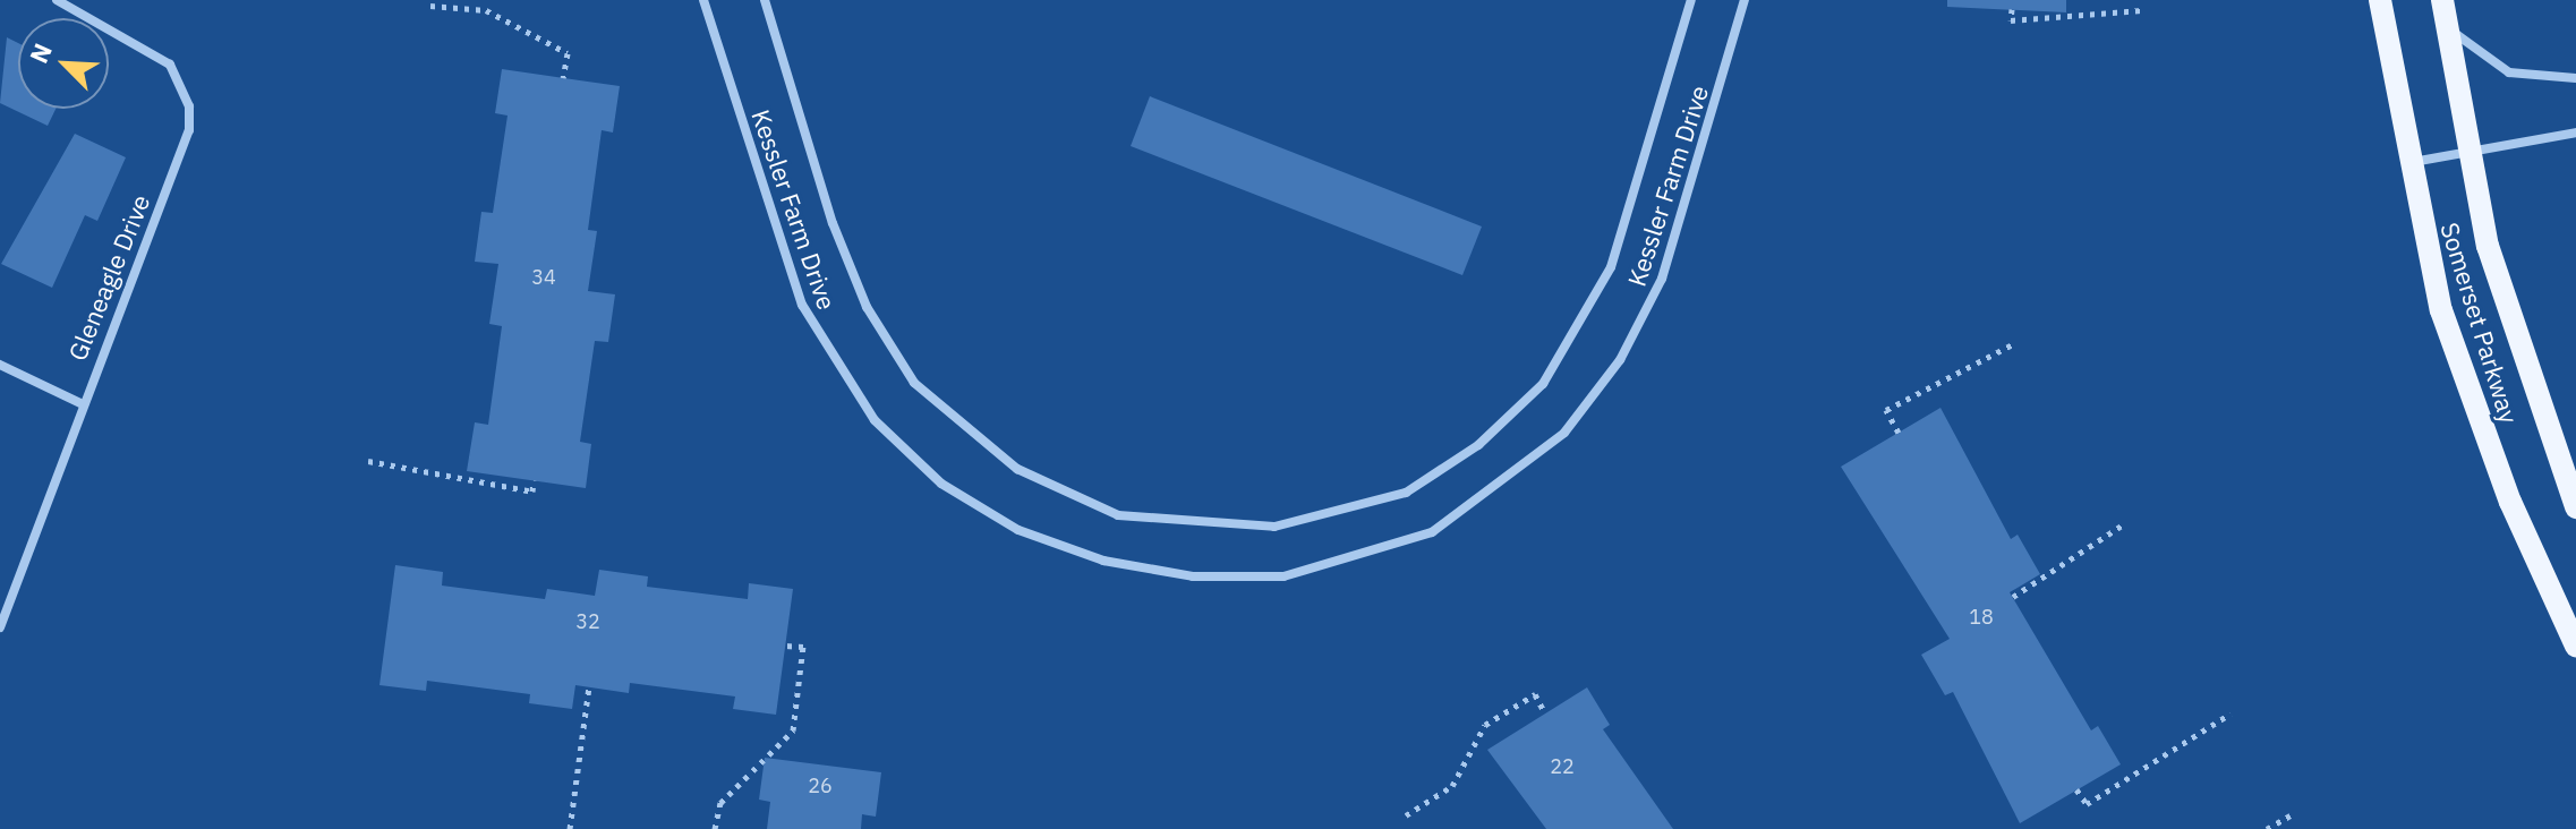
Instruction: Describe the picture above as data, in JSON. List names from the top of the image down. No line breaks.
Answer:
{"streets":{"main road":["Somerset Parkway"],"street":["Kessler Farm Drive","Gleneagle Drive"]},"house_numbers":["34","18","32","22","26"],"north":"top left"}
